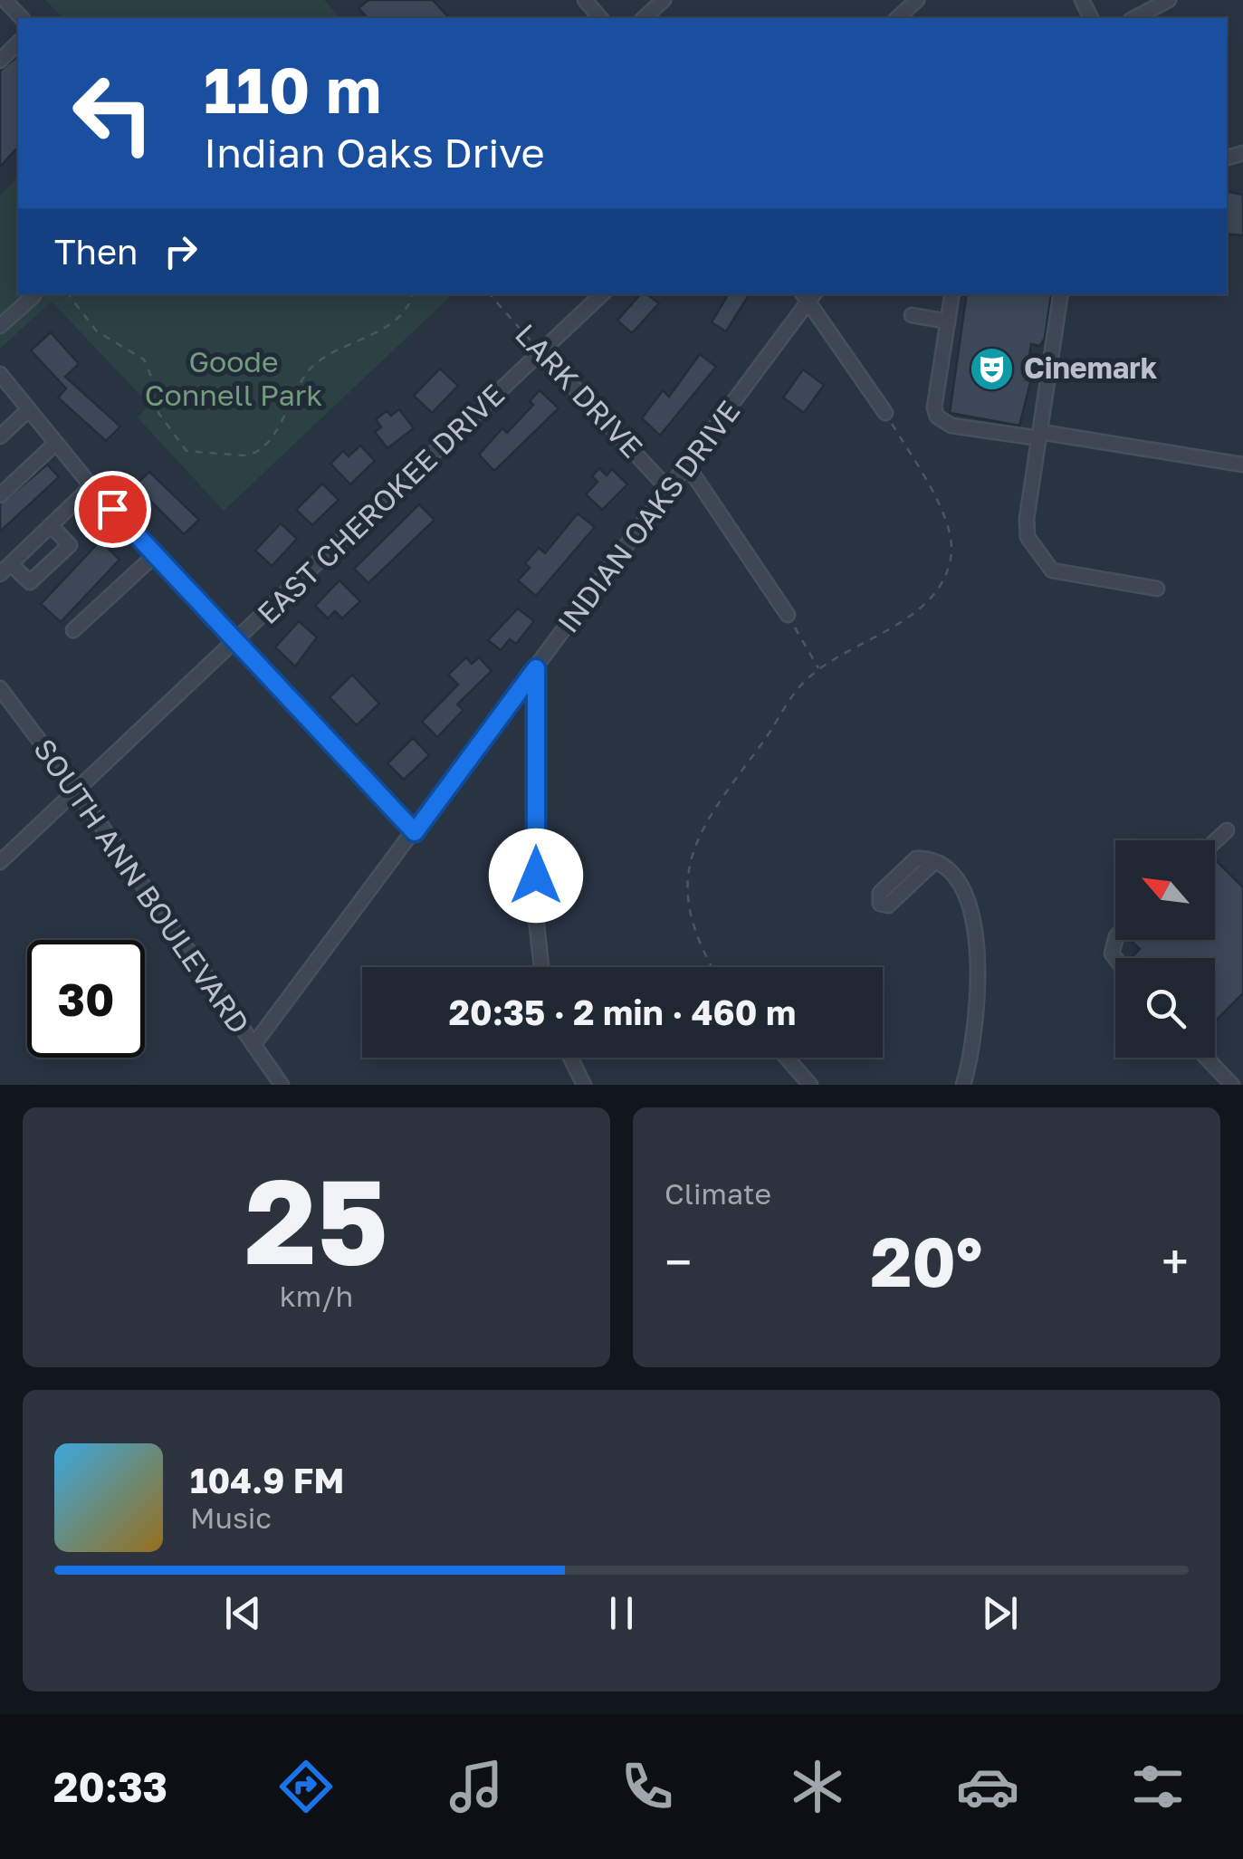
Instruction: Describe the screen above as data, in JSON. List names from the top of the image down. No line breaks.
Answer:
{"streets":{"street":["LARK DRIVE","EAST CHEROKEE DRIVE","INDIAN OAKS DRIVE","SOUTH ANN BOULEVARD"]},"crossings":[["LARK DRIVE","EAST CHEROKEE DRIVE"],["LARK DRIVE","INDIAN OAKS DRIVE"],["EAST CHEROKEE DRIVE","SOUTH ANN BOULEVARD"],["INDIAN OAKS DRIVE","SOUTH ANN BOULEVARD"]],"parks":["Goode Connell Park"],"places":{"theatre":["Cinemark"]},"north":"top left","page":{"turn":["110 m","Indian Oaks Drive"],"then":"Then","limit":"30","trip":"20:35 · 2 min · 460 m","tile":[["25","km/h"],"Climate"],"heat":["−","20°","+"],"song":["104.9 FM","Music"],"tabs":"20:33"}}
